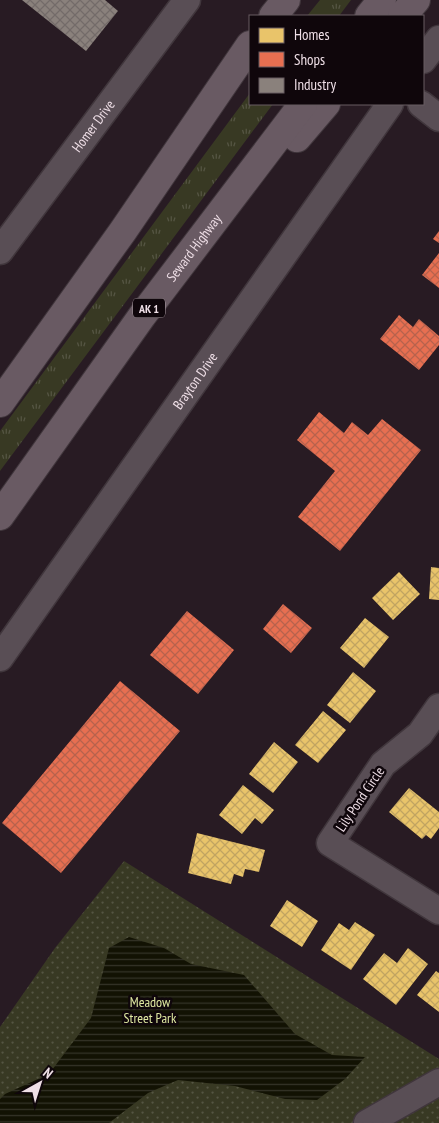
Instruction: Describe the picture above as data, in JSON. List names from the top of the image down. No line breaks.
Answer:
{"streets":{"highway":["Seward Highway","AK 1"],"street":["Homer Drive","Brayton Drive","Lily Pond Circle"]},"parks":["Meadow Street Park"],"legend":["Homes","Shops","Industry"],"north":"top right"}
